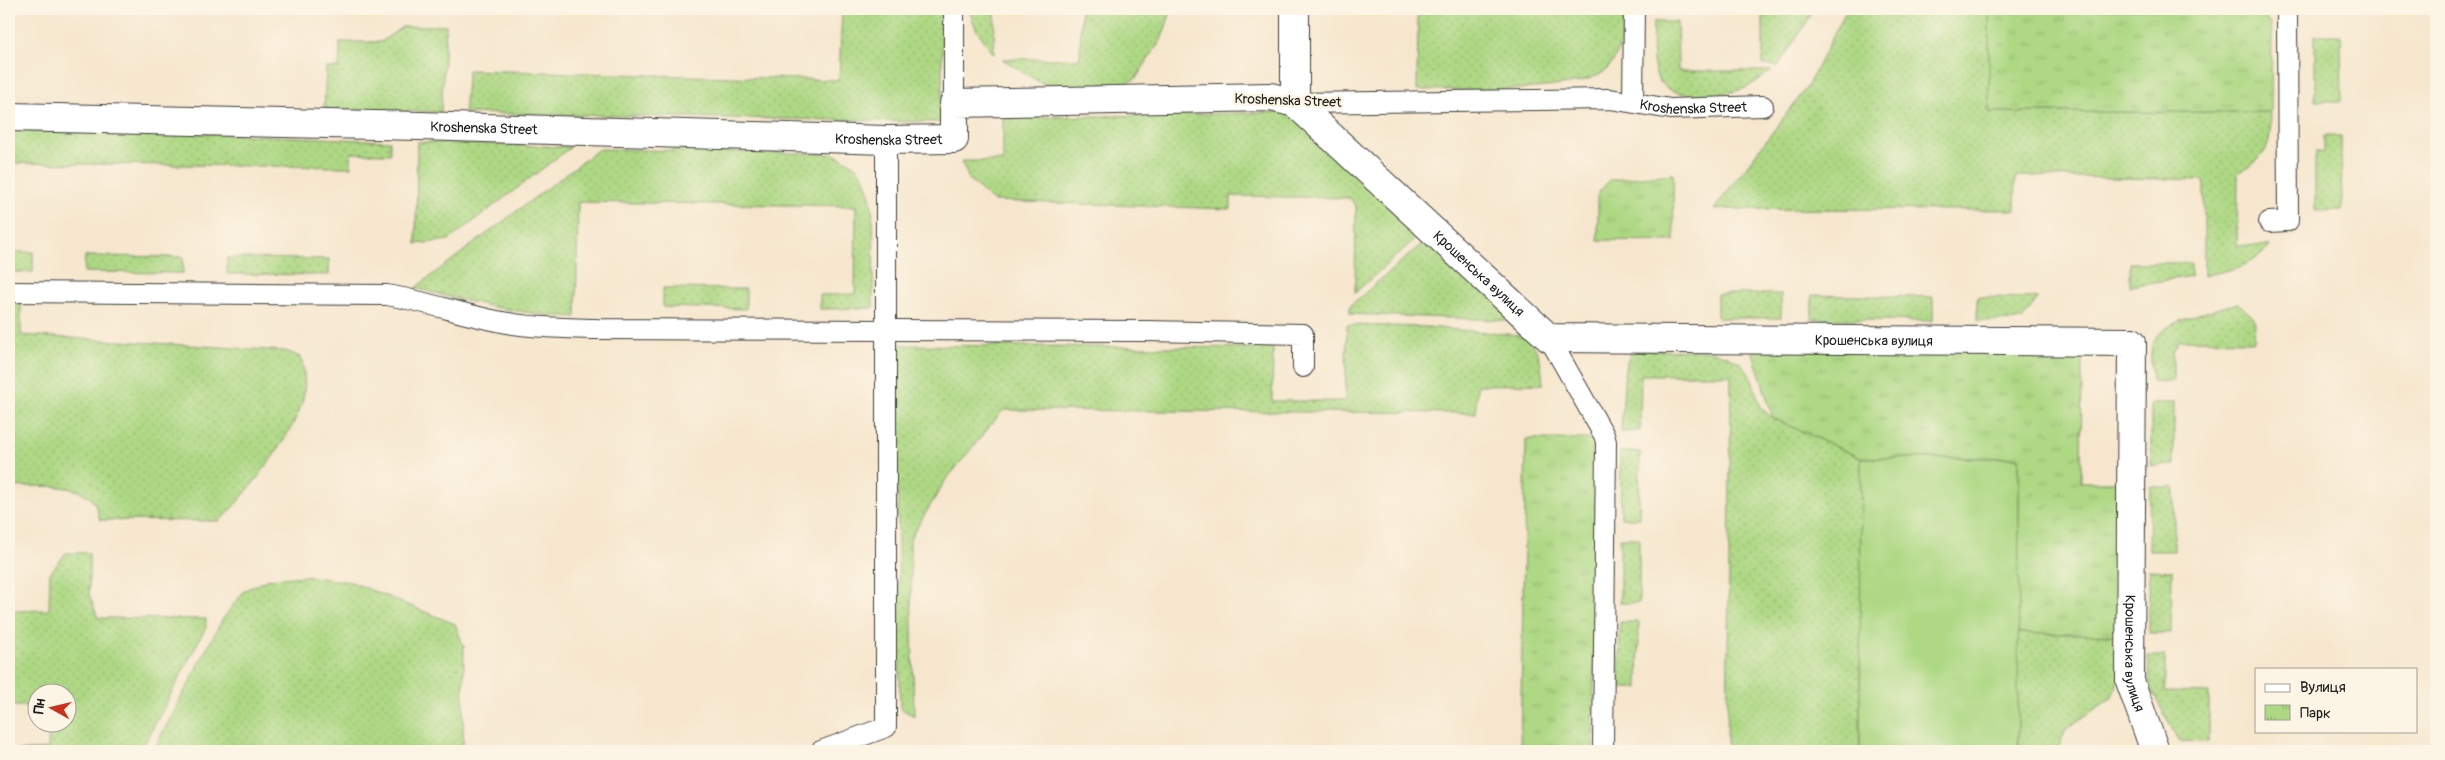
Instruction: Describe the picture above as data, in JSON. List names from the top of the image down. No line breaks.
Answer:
{"streets":{"street":["Kroshenska Street","Крошенська вулиця"]},"crossings":[["Kroshenska Street","Крошенська вулиця"]],"legend":["Вулиця","Парк"],"north":"left"}
